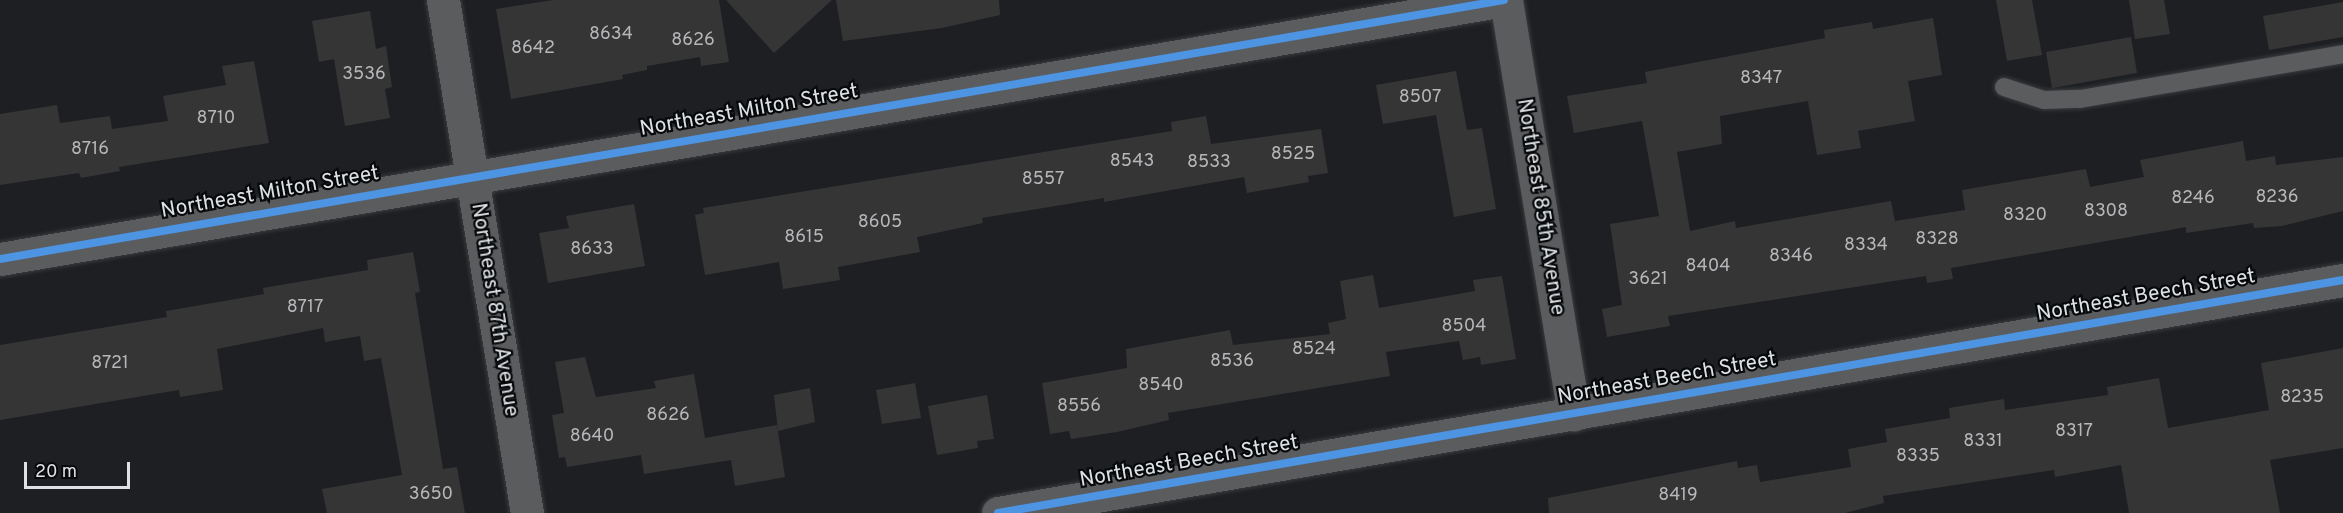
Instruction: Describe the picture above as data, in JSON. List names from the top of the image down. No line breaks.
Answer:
{"streets":{"street":["Northeast Milton Street","Northeast 85th Avenue","Northeast Beech Street","Northeast 87th Avenue"]},"crossings":[["Northeast Milton Street","Northeast 85th Avenue"],["Northeast Milton Street","Northeast 87th Avenue"],["Northeast 85th Avenue","Northeast Beech Street"]],"house_numbers":["8634","8626","8642","3536","8347","8507","8710","8716","8525","8543","8533","8557","8236","8246","8308","8320","8605","8615","8328","8334","8633","8346","8404","3621","8717","8504","8524","8536","8721","8540","8235","8556","8626","8317","8640","8331","8335","3650","8419"],"scale_bar":"20 m"}
